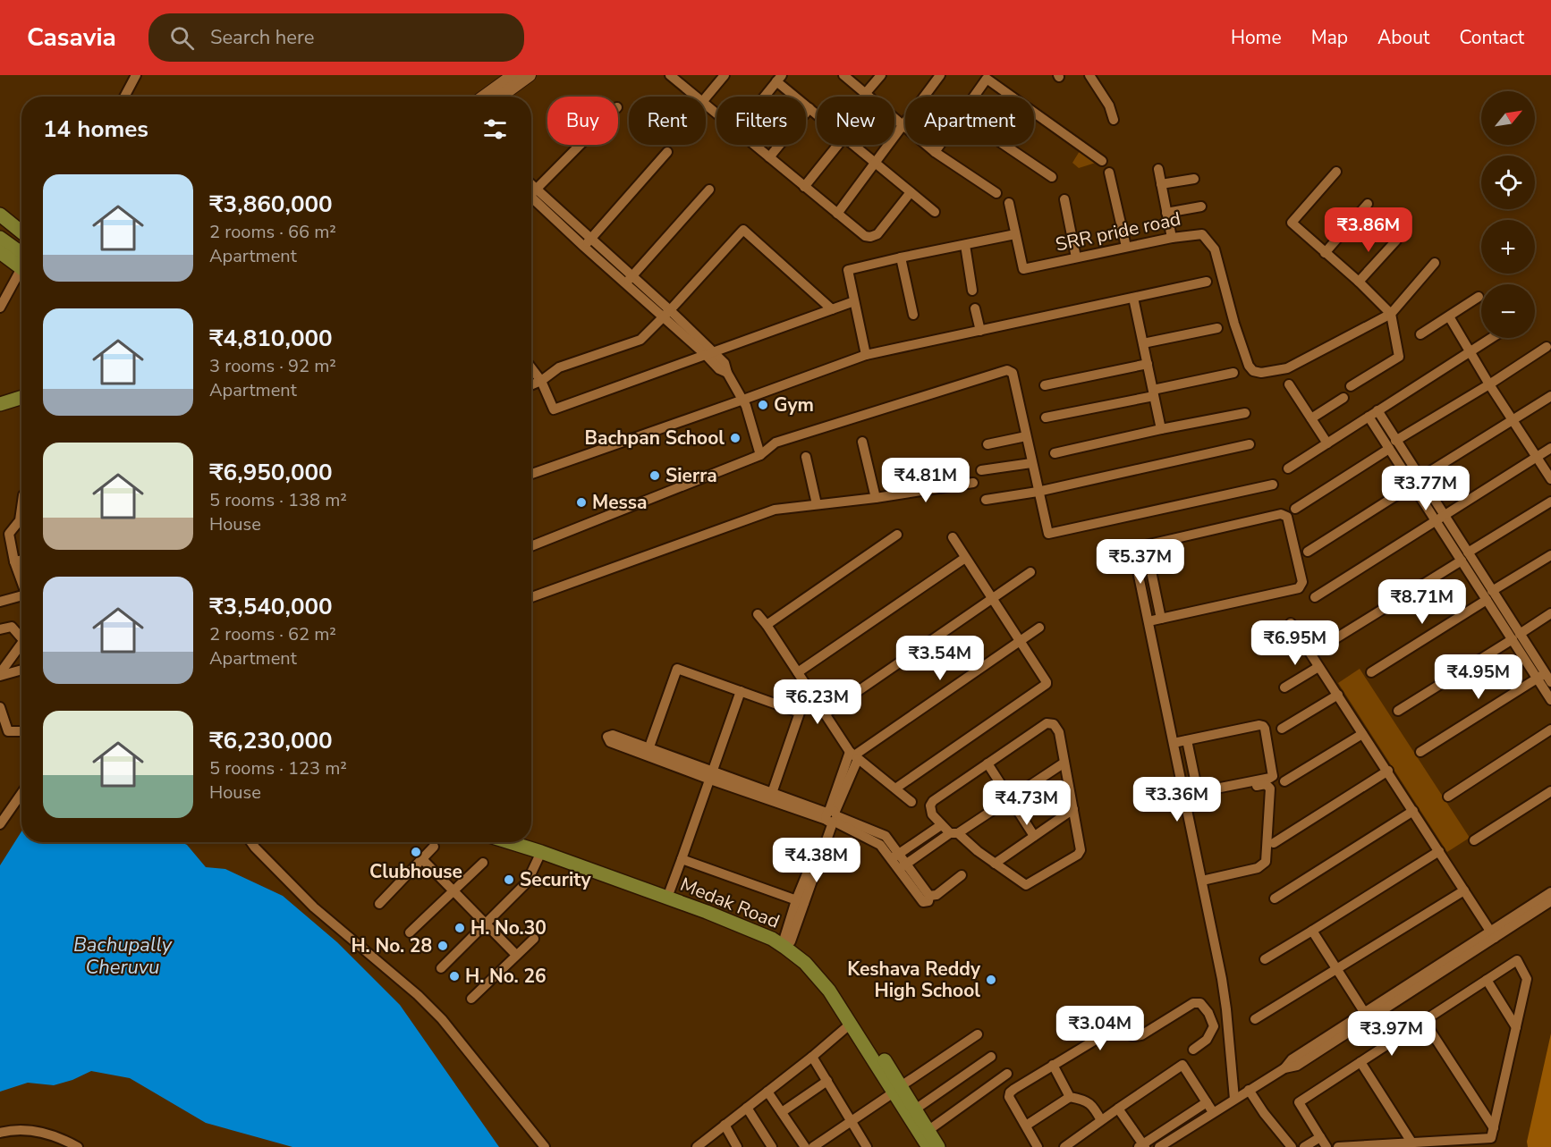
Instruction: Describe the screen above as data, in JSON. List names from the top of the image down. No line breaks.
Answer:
{"streets":{"main road":["Medak Road"],"street":["SRR pride road"]},"water":["Bachupally Cheruvu"],"places":["Gym","Bachpan School","Sierra","Messa","Clubhouse","Security","H. No.30","H. No. 28","H. No. 26","Keshava Reddy High School"],"north":"top right","page":{"header":"Casavia","search":"Search here","nav":["Home","Map","About","Contact"],"map_buttons":["+","−"],"chip":["Buy","Rent","Filters","New","Apartment"],"heading":"14 homes","list":[{"name":"₹3,860,000","note":"2 rooms · 66 m² · Apartment"},{"name":"₹4,810,000","note":"3 rooms · 92 m² · Apartment"},{"name":"₹6,950,000","note":"5 rooms · 138 m² · House"},{"name":"₹3,540,000","note":"2 rooms · 62 m² · Apartment"},{"name":"₹6,230,000","note":"5 rooms · 123 m² · House"}],"price":["₹3.86M","₹4.81M","₹3.77M","₹5.37M","₹8.71M","₹6.95M","₹3.54M","₹4.95M","₹6.23M","₹3.36M","₹4.73M","₹4.38M","₹3.04M","₹3.97M"]}}
